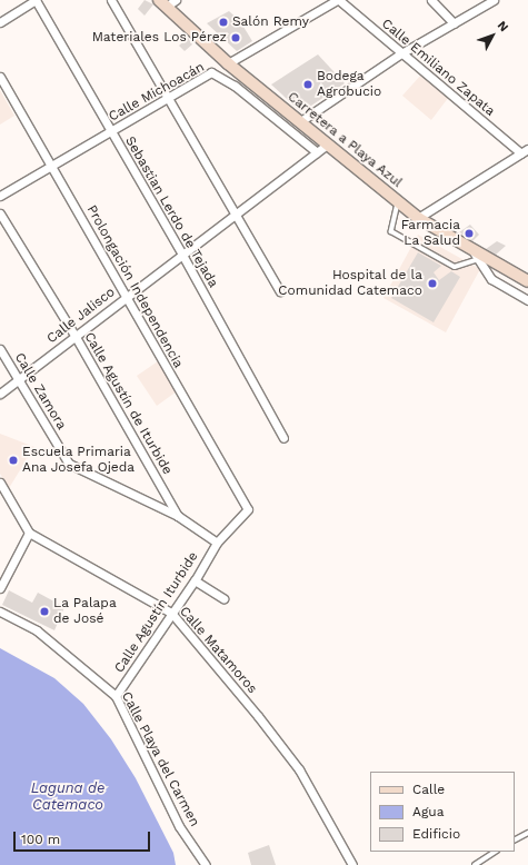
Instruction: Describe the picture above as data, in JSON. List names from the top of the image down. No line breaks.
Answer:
{"streets":{"main road":["Carretera a Playa Azul"],"street":["Calle Emiliano Zapata","Calle Michoacán","Sebastian Lerdo de Tejada","Prolongación Independencia","Calle Jalisco","Calle Zamora","Calle Agustín de Iturbide","Calle Agustín Iturbide","Calle Matamoros","Calle Playa del Carmen"]},"crossings":[["Calle Michoacán","Sebastian Lerdo de Tejada"],["Calle Michoacán","Prolongación Independencia"],["Calle Michoacán","Calle Jalisco"],["Carretera a Playa Azul","Calle Jalisco"],["Sebastian Lerdo de Tejada","Calle Jalisco"],["Prolongación Independencia","Calle Jalisco"],["Prolongación Independencia","Calle Agustín Iturbide"],["Calle Jalisco","Calle Zamora"],["Calle Jalisco","Calle Agustín de Iturbide"],["Calle Zamora","Calle Agustín de Iturbide"],["Calle Zamora","Calle Agustín Iturbide"],["Calle Agustín Iturbide","Calle Matamoros"],["Calle Agustín Iturbide","Calle Playa del Carmen"]],"water":["Laguna de Catemaco"],"places":["Salón Remy","Materiales Los Pérez","Bodega Agrobucio","Farmacia La Salud","Hospital de la Comunidad Catemaco","Escuela Primaria Ana Josefa Ojeda","La Palapa de José"],"legend":["Calle","Agua","Edificio"],"scale_bar":"100 m","north":"top right"}
